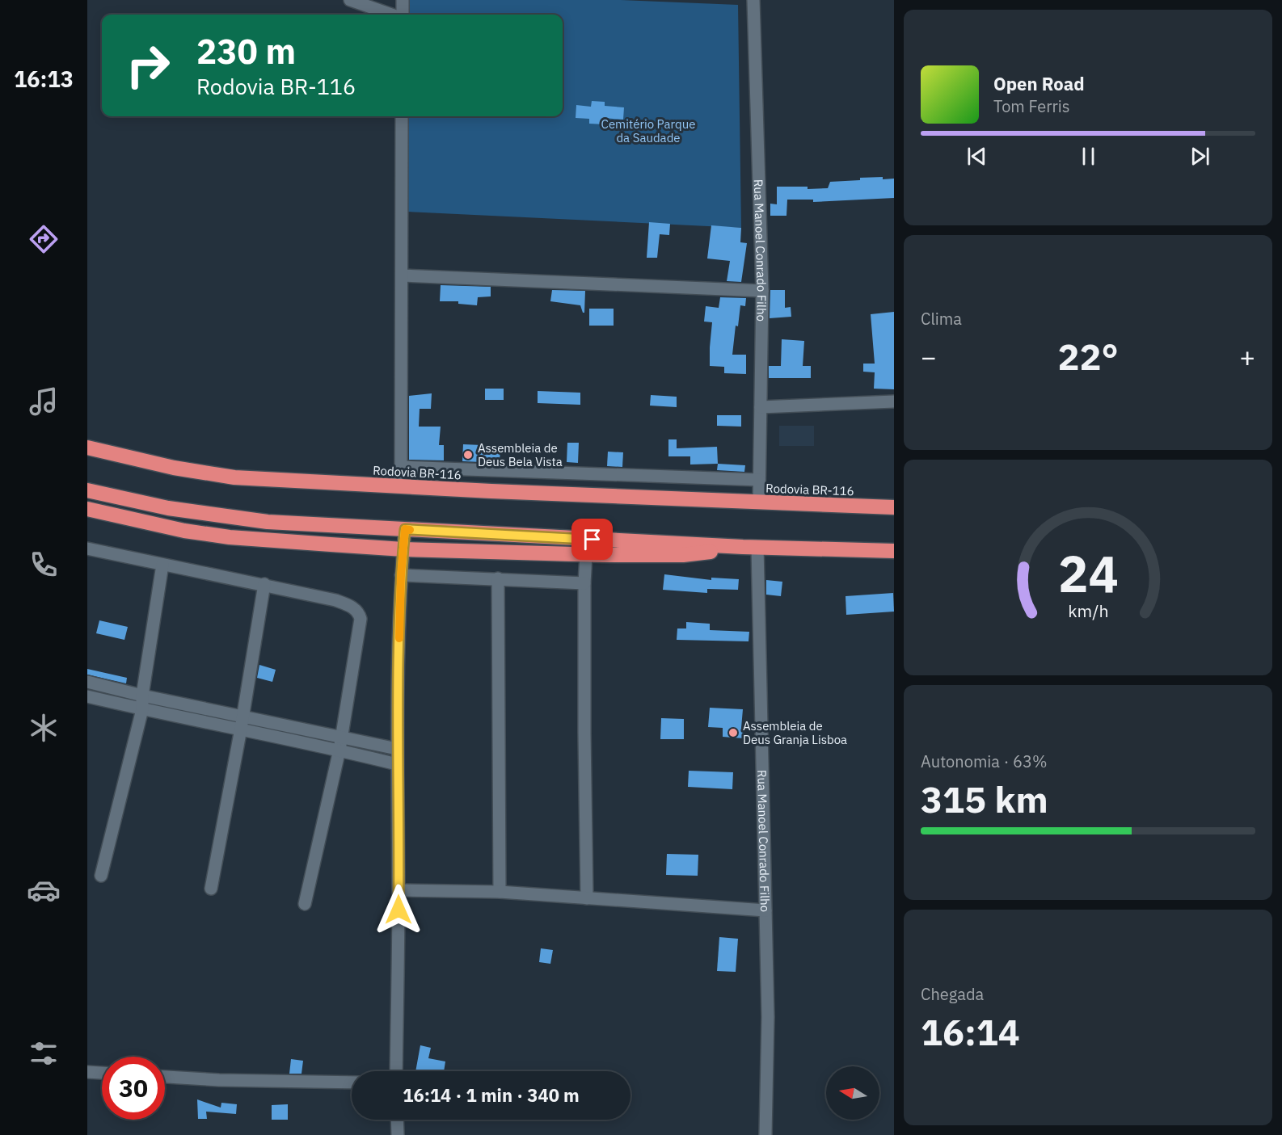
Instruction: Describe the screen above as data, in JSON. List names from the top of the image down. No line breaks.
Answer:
{"streets":{"highway":["Rodovia BR-116"],"street":["Rua Manoel Conrado Filho"]},"crossings":[["Rua Manoel Conrado Filho","Rodovia BR-116"]],"parks":["Cemitério Parque da Saudade"],"places":["Assembleia de Deus Bela Vista","Assembleia de Deus Granja Lisboa"],"north":"left","page":{"tabs":"16:13","turn":["230 m","Rodovia BR-116"],"song":["Open Road","Tom Ferris"],"tile":["Clima",["Autonomia · 63%","315 km"],["Chegada","16:14"]],"heat":["−","22°","+"],"limit":"30","trip":"16:14 · 1 min · 340 m","gauge":["24","km/h"]}}
